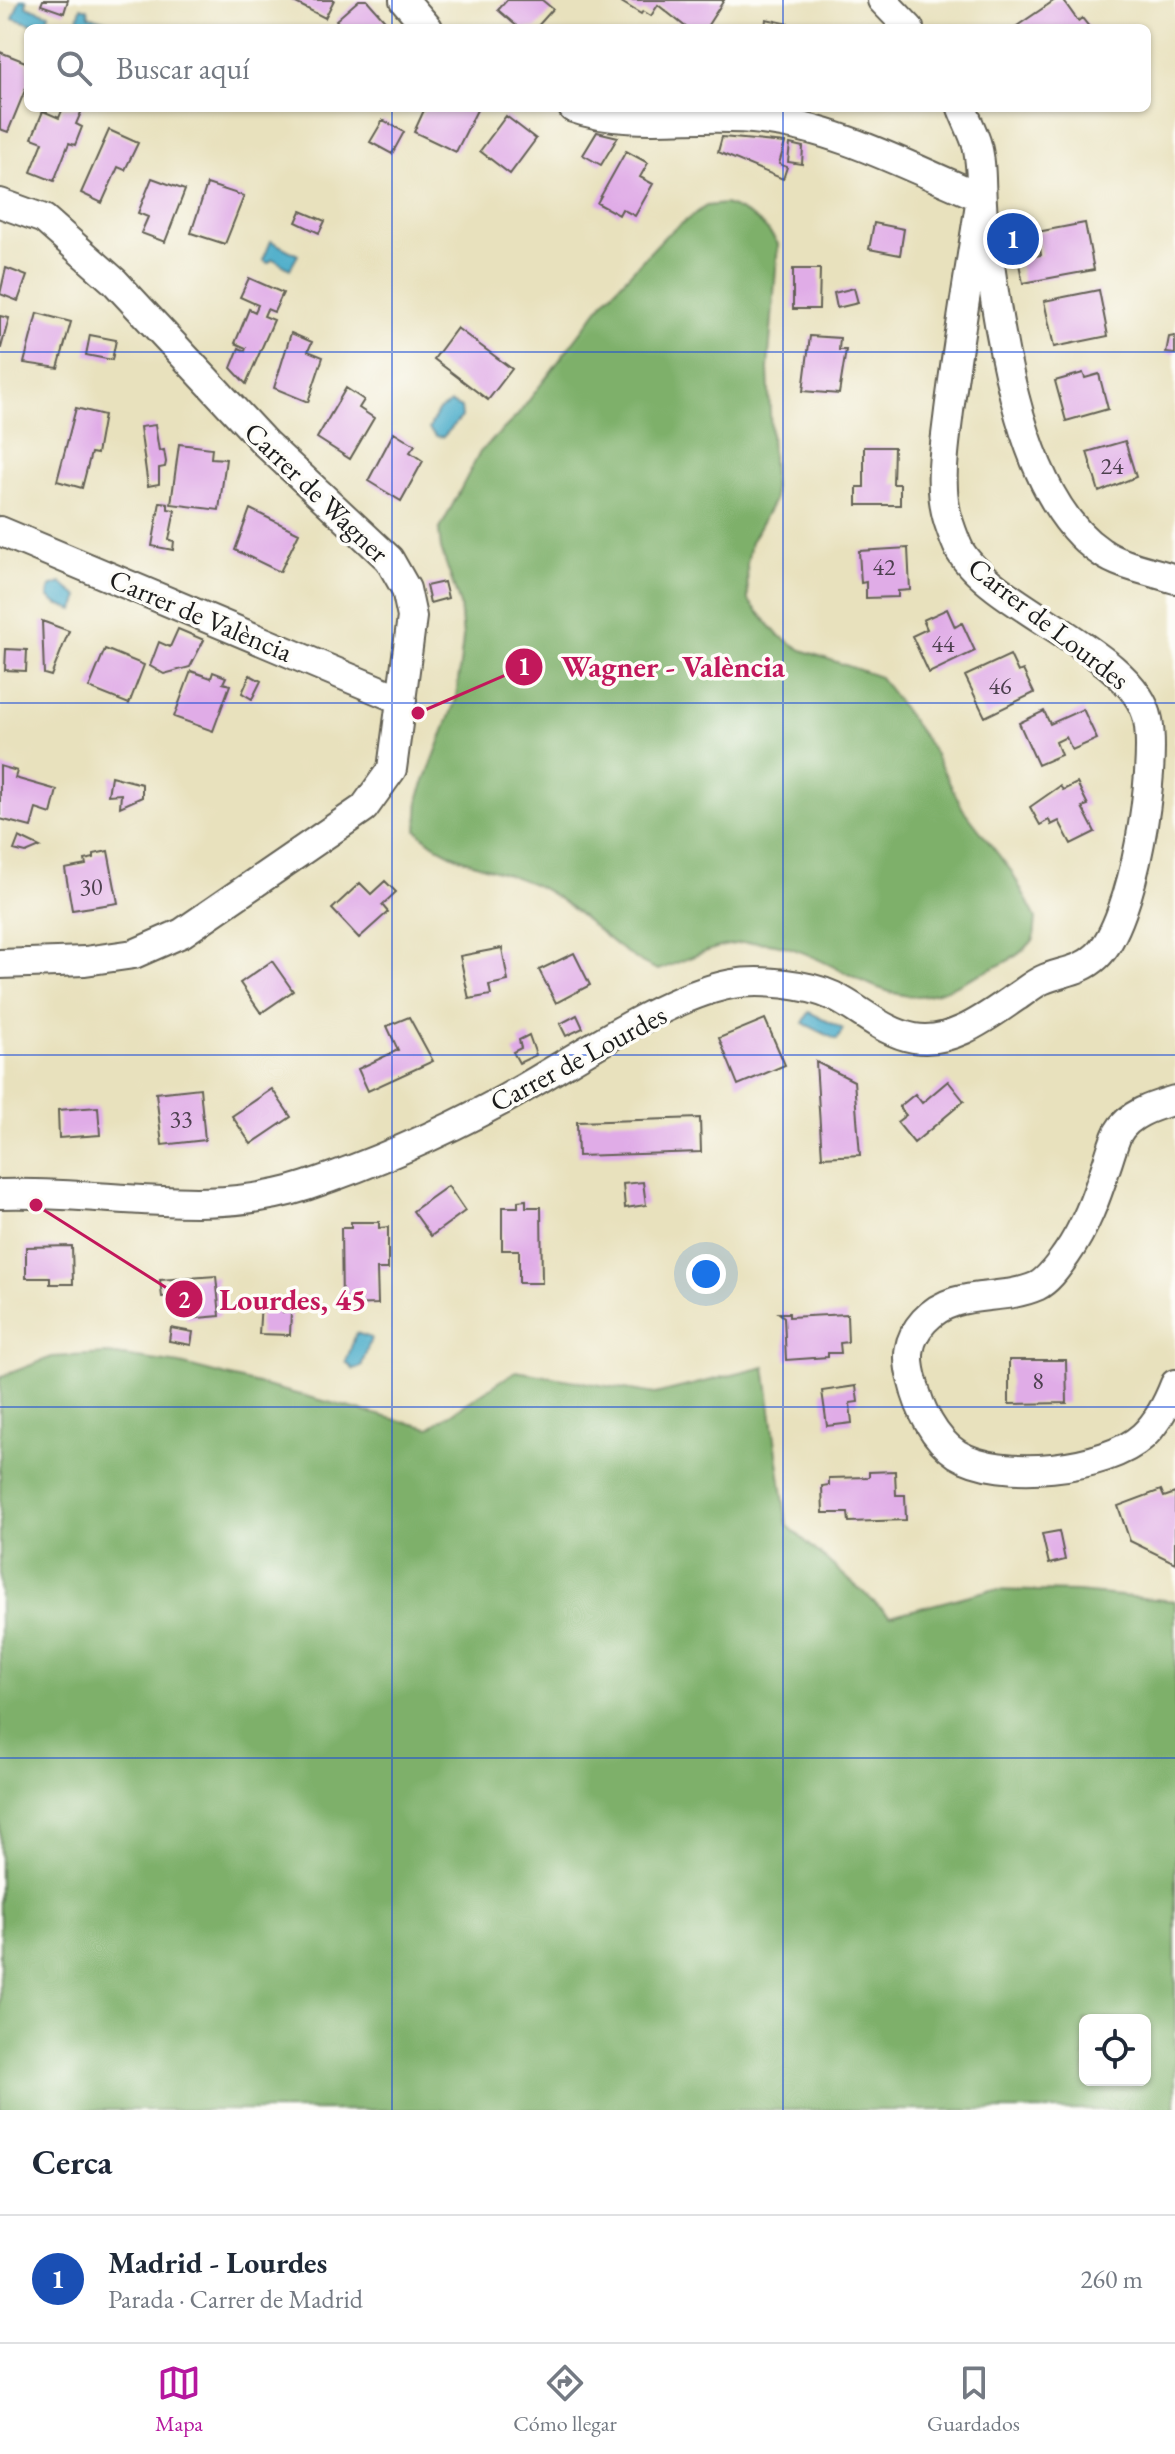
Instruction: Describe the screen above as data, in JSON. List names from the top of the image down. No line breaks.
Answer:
{"streets":{"street":["Carrer de Wagner","Carrer de València","Carrer de Lourdes"]},"crossings":[["Carrer de Wagner","Carrer de València"]],"places":["Wagner - València","Lourdes, 45"],"house_numbers":["24","42","44","46","30","33","8"],"page":{"search":"Buscar aquí","pins":"1","heading":"Cerca","list":[{"mark":"1","name":"Madrid - Lourdes","note":"Parada · Carrer de Madrid","value":"260 m"}],"nav":["Mapa","Cómo llegar","Guardados"]}}
